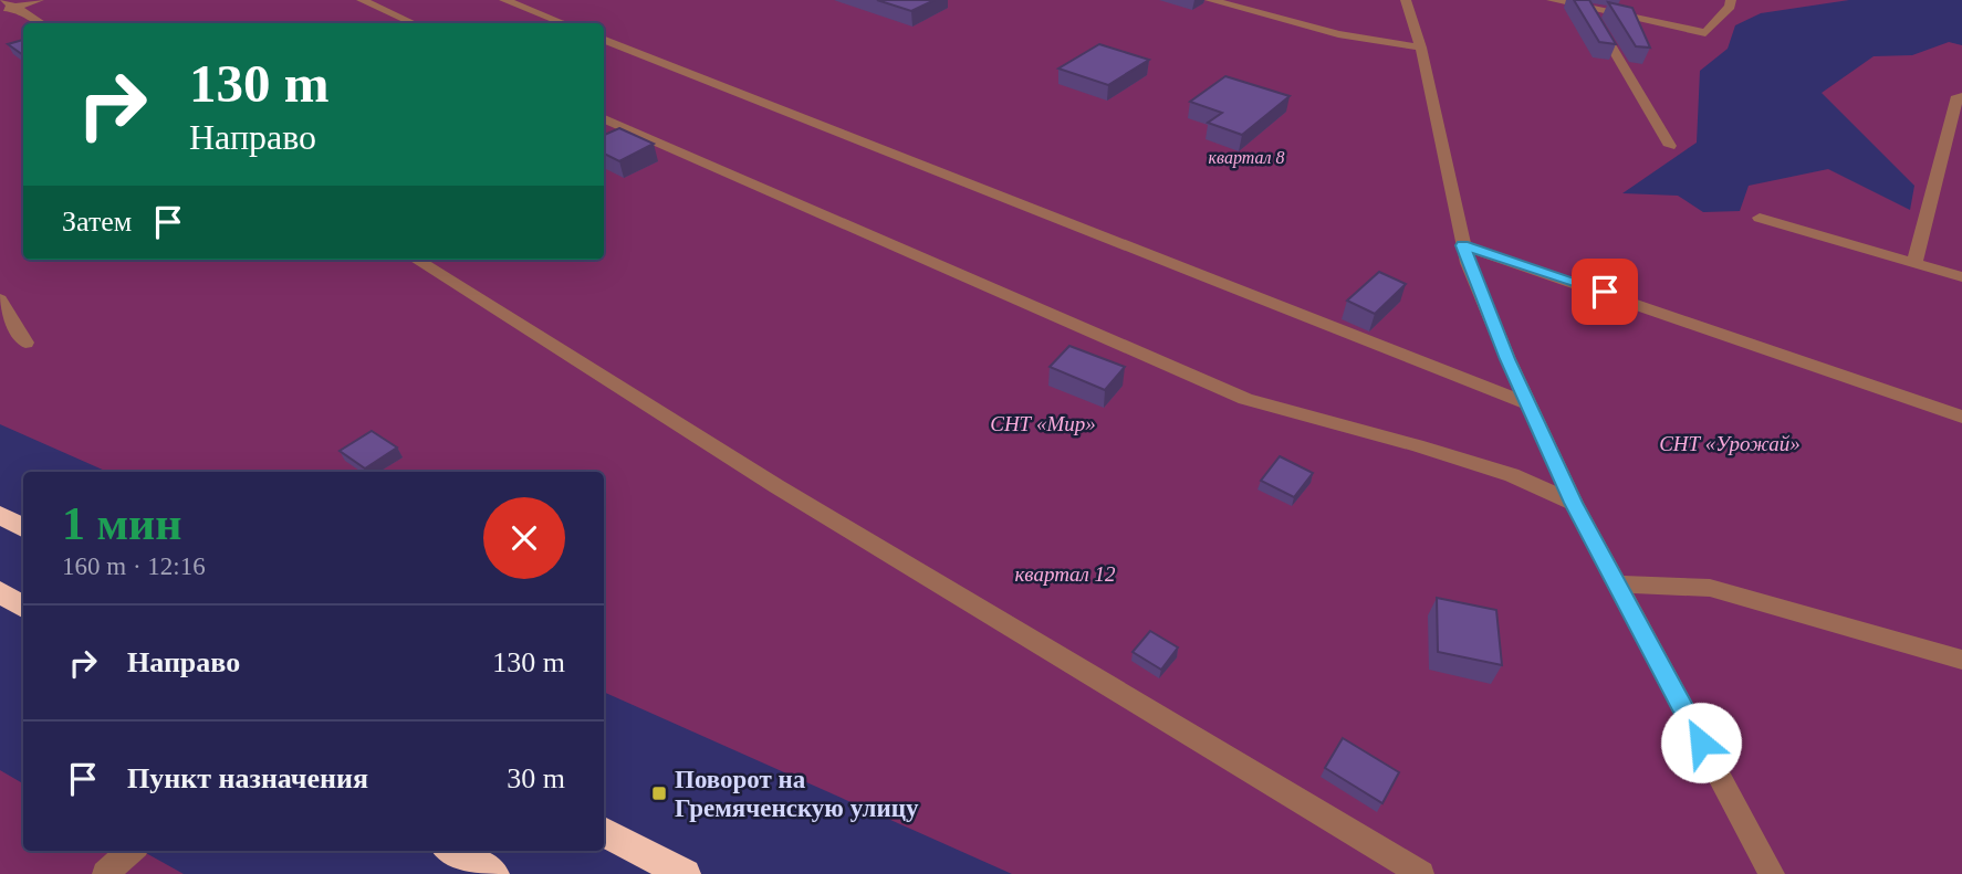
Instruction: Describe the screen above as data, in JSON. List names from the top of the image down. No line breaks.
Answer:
{"parks":["квартал 8","СНТ «Мир»","СНТ «Урожай»","квартал 12"],"places":{"transit":["Поворот на Гремяченскую улицу"]},"page":{"turn":["130 m","Направо"],"then":"Затем","heading":["1 мин","160 m · 12:16"],"list":[{"name":"Направо","value":"130 m"},{"name":"Пункт назначения","value":"30 m"}]}}
